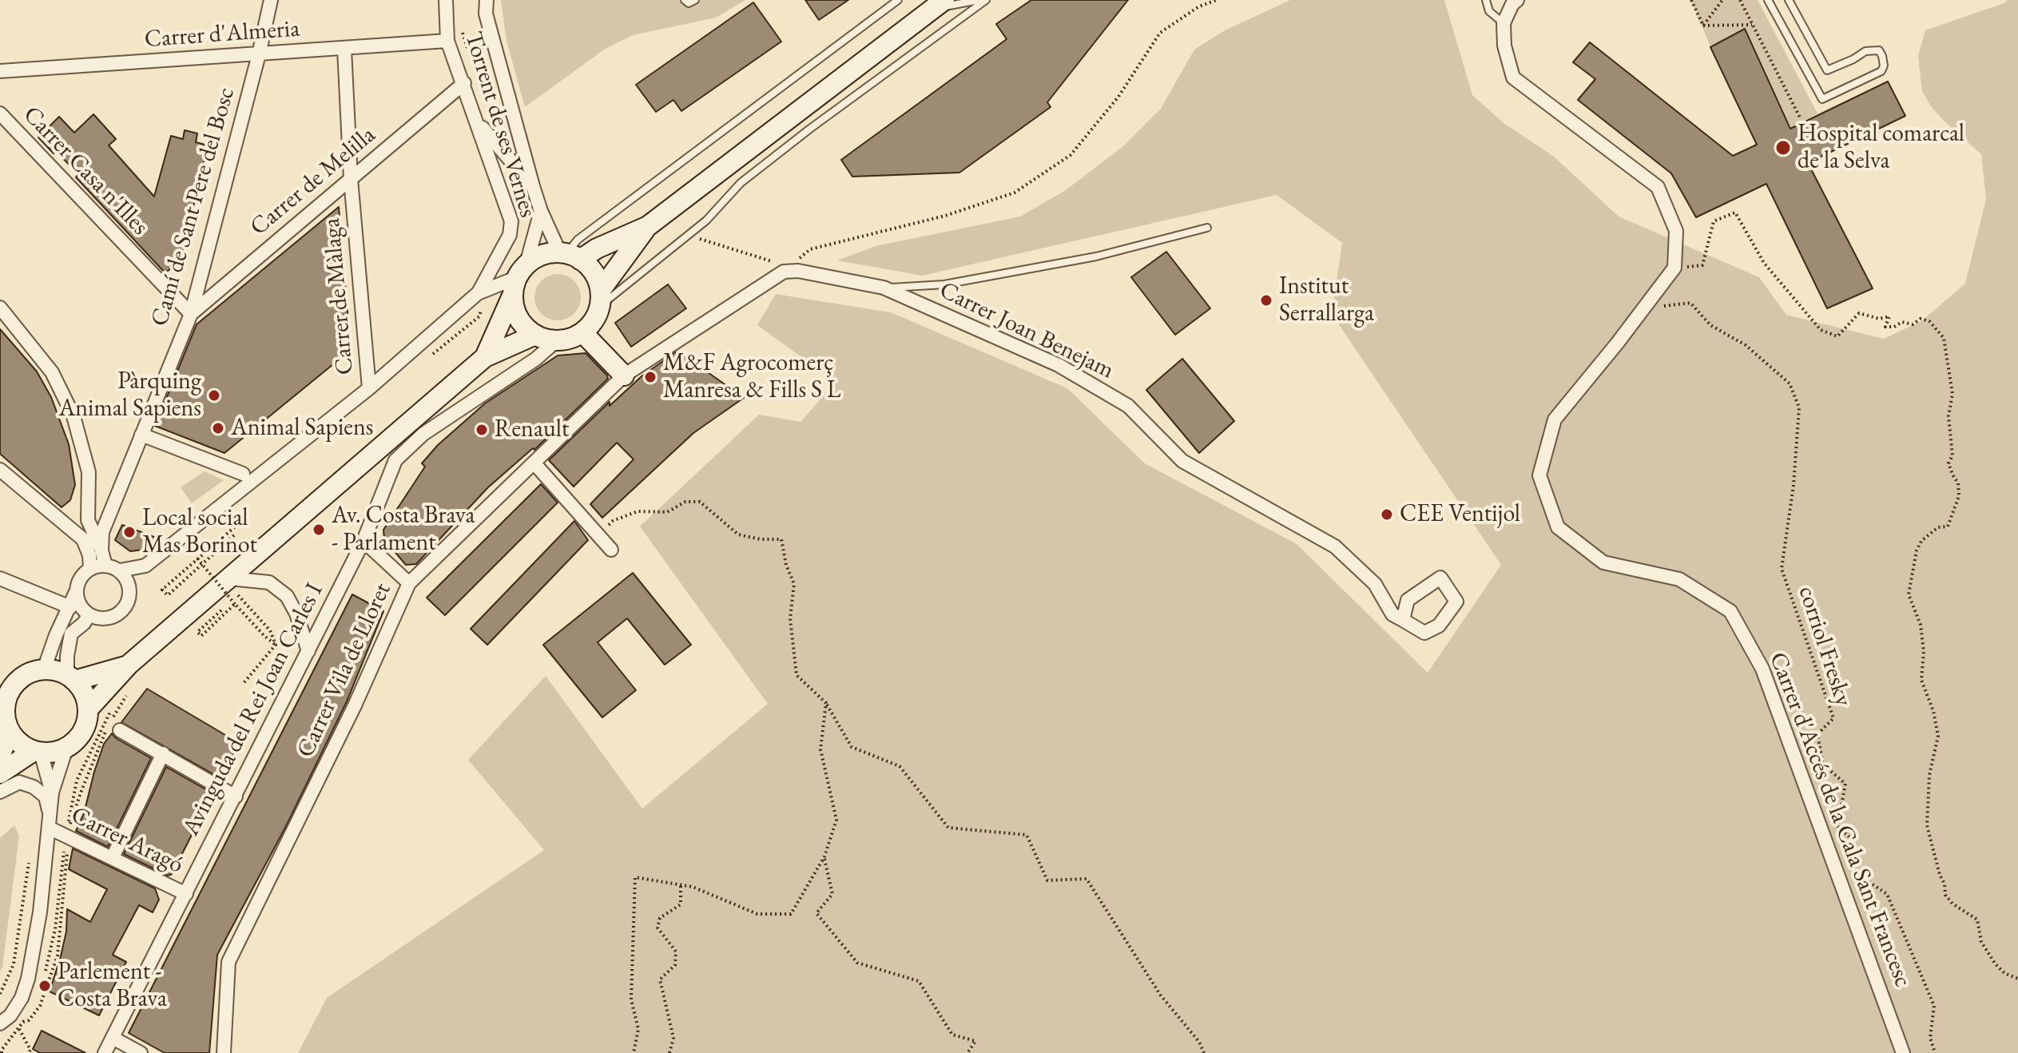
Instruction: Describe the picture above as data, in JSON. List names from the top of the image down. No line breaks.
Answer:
{"streets":{"street":["Carrer d'Almeria","Torrent de ses Vernes","Carrer Casa n'Illes","Carrer de Melilla","Camí de Sant Pere del Bosc","Carrer de Màlaga","Carrer Joan Benejam","Carrer Vila de Lloret","Avinguda del Rei Joan Carles I","Carrer d'Accés de la Cala Sant Francesc","Carrer Aragó"],"path":["corriol Fresky"]},"crossings":[["Carrer d'Almeria","Torrent de ses Vernes"],["Carrer d'Almeria","Camí de Sant Pere del Bosc"],["Carrer d'Almeria","Carrer de Màlaga"],["Torrent de ses Vernes","Carrer de Melilla"],["Carrer Casa n'Illes","Carrer de Melilla"],["Carrer Casa n'Illes","Camí de Sant Pere del Bosc"],["Carrer de Melilla","Camí de Sant Pere del Bosc"],["Carrer de Melilla","Carrer de Màlaga"],["Carrer Joan Benejam","Carrer Vila de Lloret"],["corriol Fresky","Carrer d'Accés de la Cala Sant Francesc"],["Avinguda del Rei Joan Carles I","Carrer Aragó"]],"places":["Hospital comarcal de la Selva","Institut Serrallarga","M&F Agrocomerç Manresa & Fills S L","Pàrquing Animal Sapiens","Animal Sapiens","Renault","CEE Ventijol","Av. Costa Brava - Parlament","Local social Mas Borinot","Parlement - Costa Brava"]}
